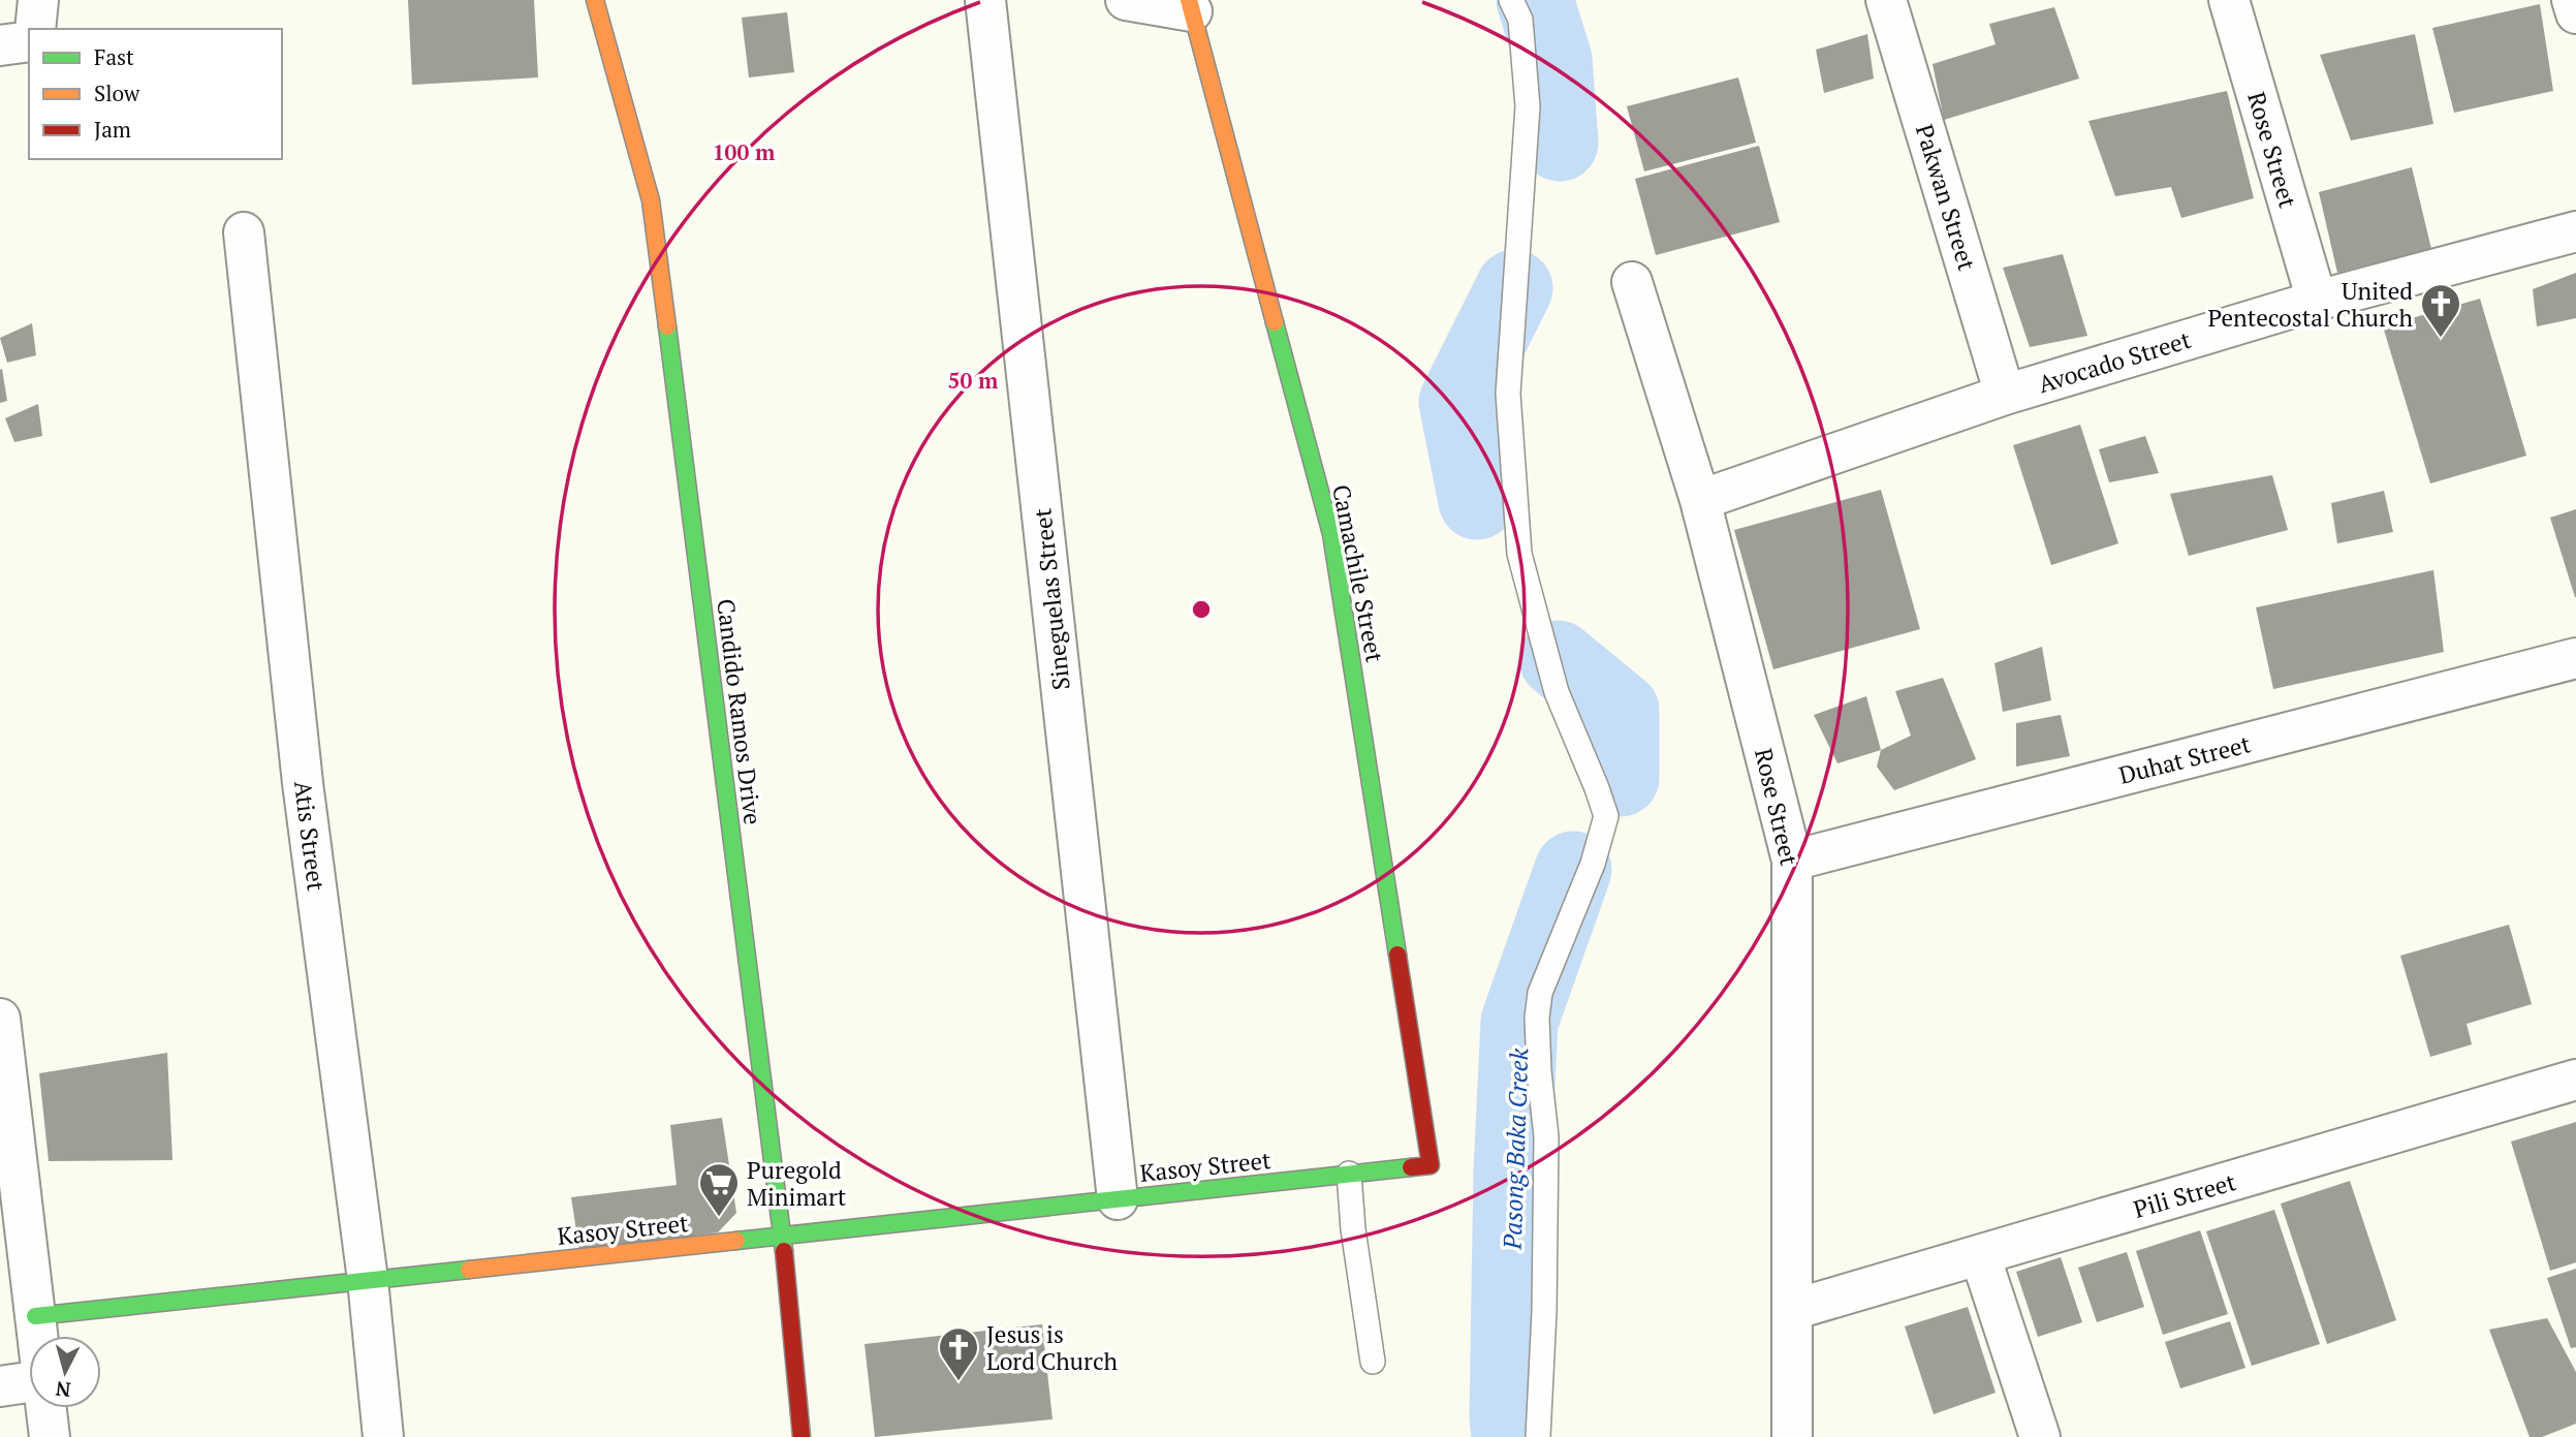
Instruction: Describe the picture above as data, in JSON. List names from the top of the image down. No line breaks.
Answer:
{"streets":{"street":["Rose Street","Pakwan Street","Avocado Street","Camachile Street","Sineguelas Street","Candido Ramos Drive","Duhat Street","Atis Street","Kasoy Street","Pili Street"]},"crossings":[["Rose Street","Avocado Street"],["Rose Street","Duhat Street"],["Rose Street","Pili Street"],["Pakwan Street","Avocado Street"],["Camachile Street","Kasoy Street"],["Sineguelas Street","Kasoy Street"],["Candido Ramos Drive","Kasoy Street"],["Atis Street","Kasoy Street"]],"water":["Pasong Baka Creek"],"places":{"church":["United Pentecostal Church","Jesus is Lord Church"],"supermarket":["Puregold Minimart"]},"legend":["Fast","Slow","Jam"],"north":"bottom","rings":["100 m","50 m"]}
